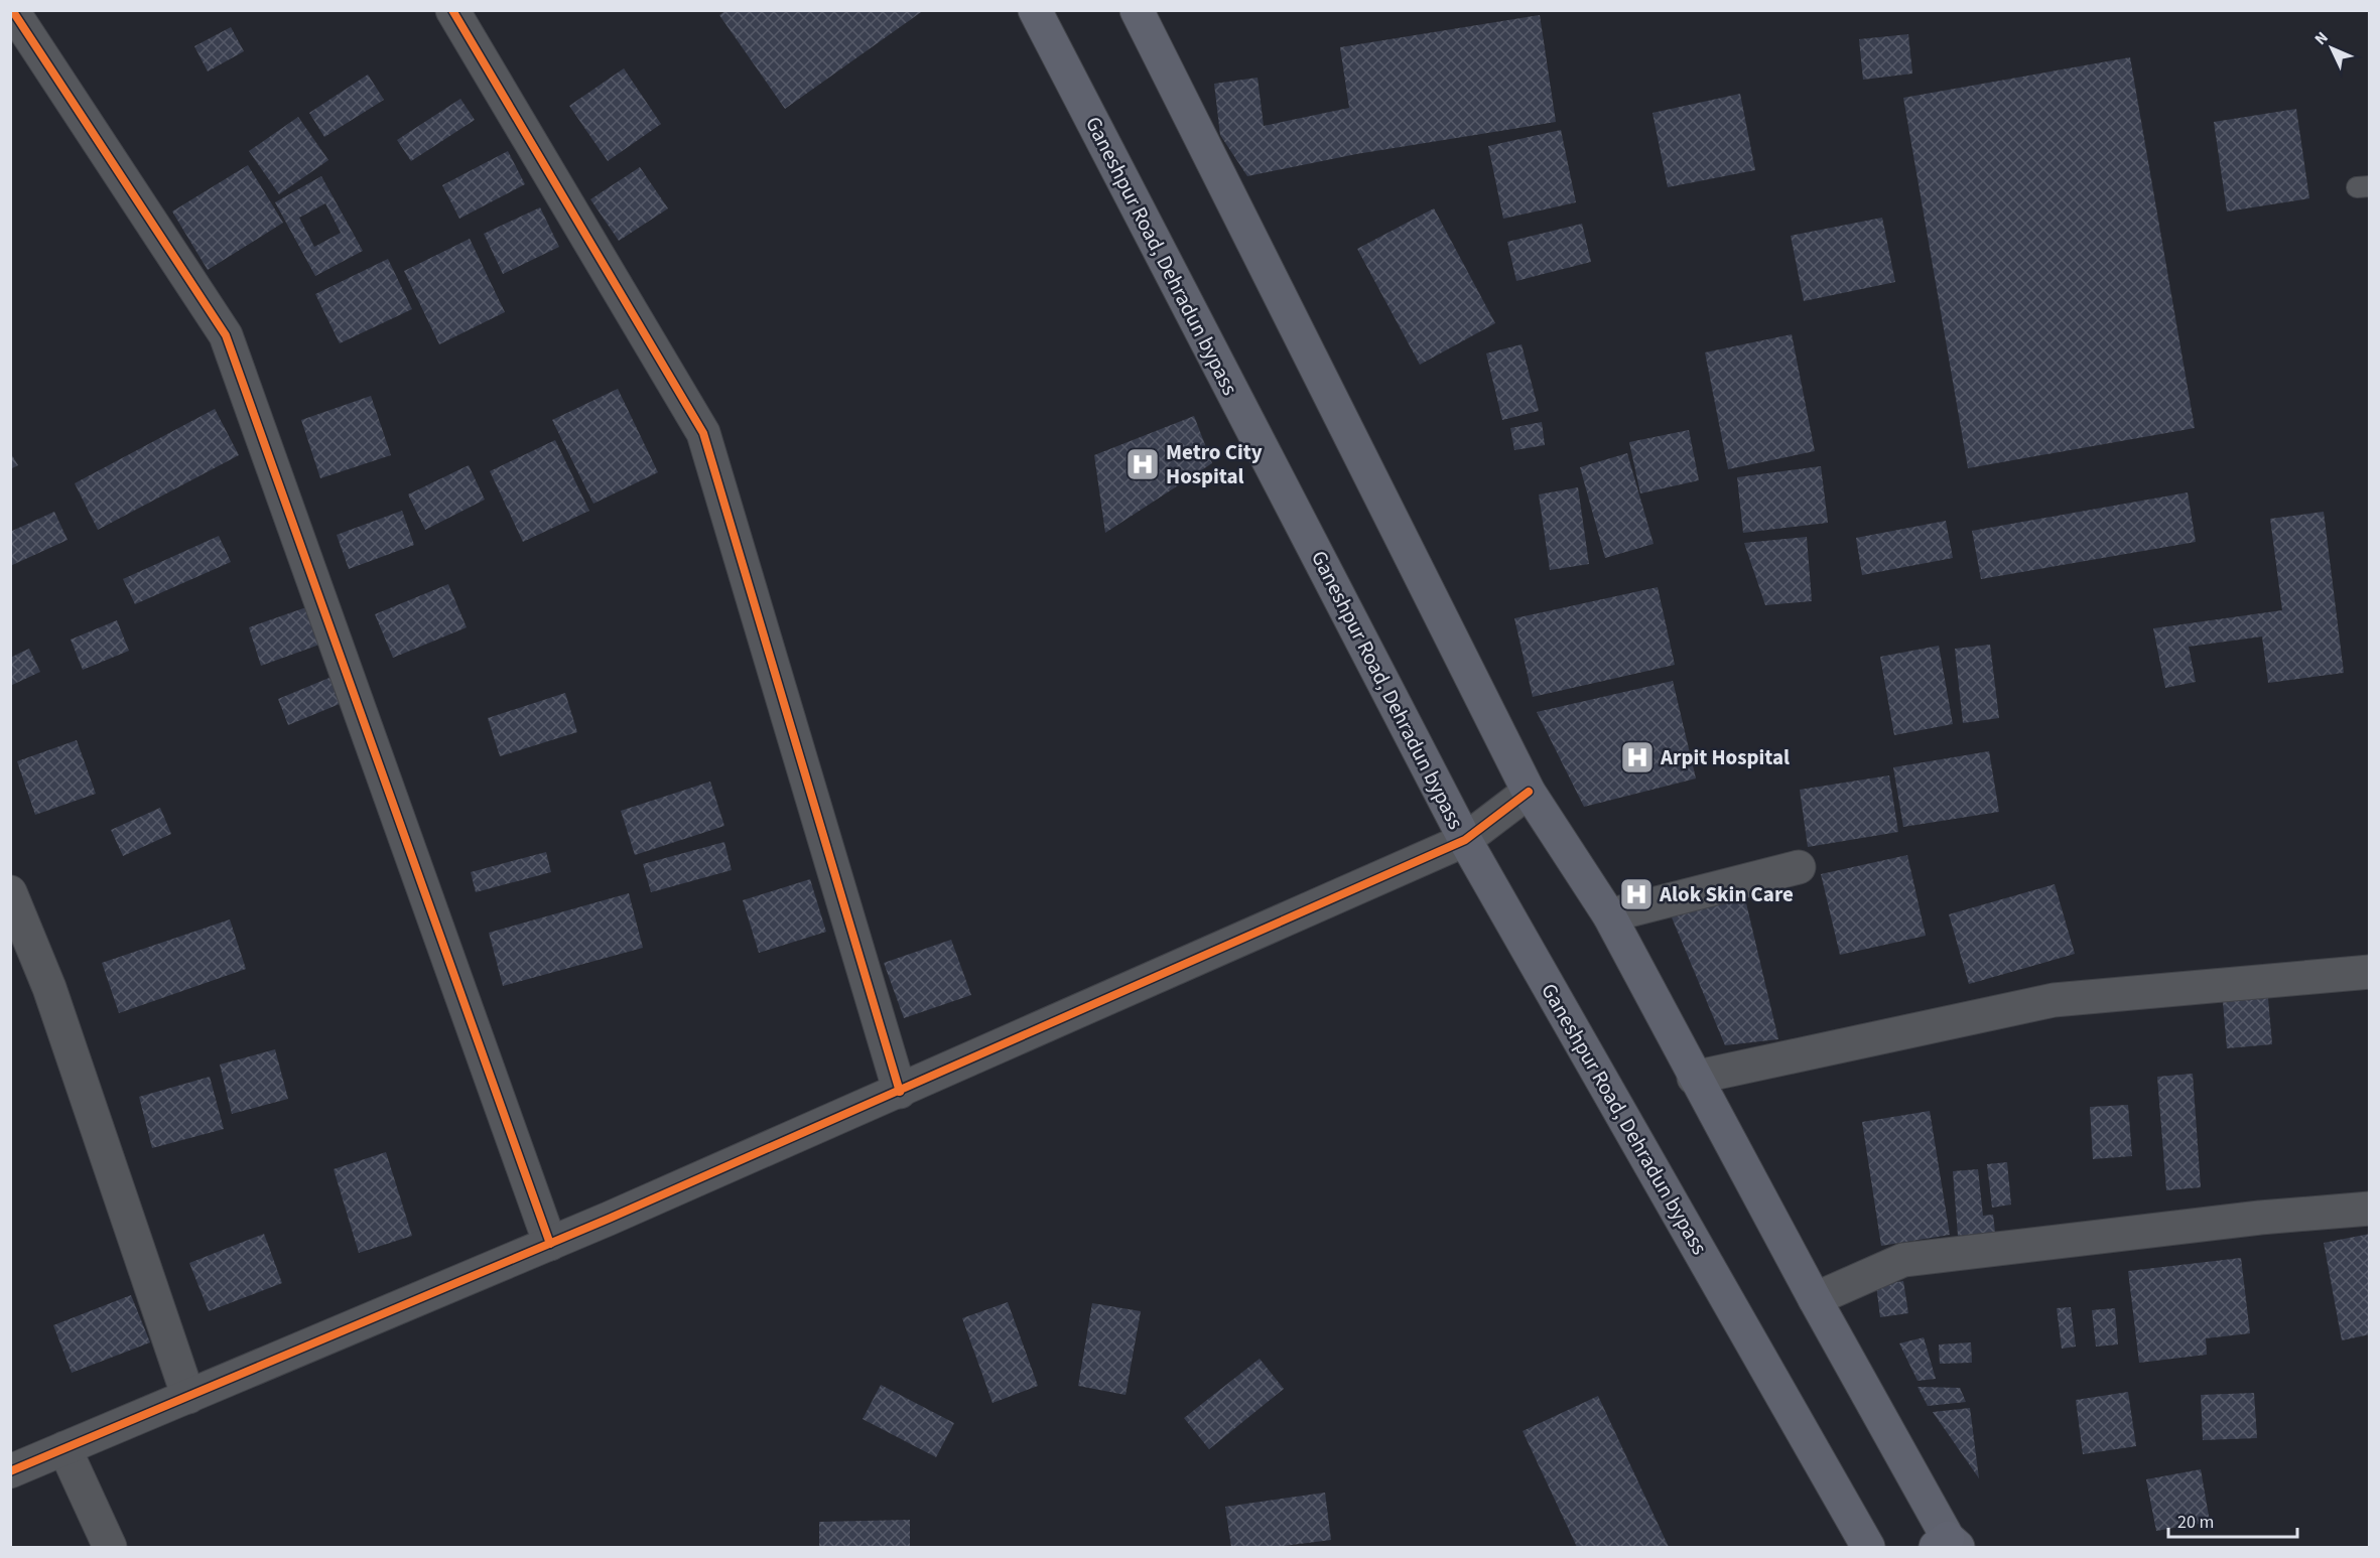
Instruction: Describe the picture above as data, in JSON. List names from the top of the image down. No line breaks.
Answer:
{"streets":{"main road":["Ganeshpur Road, Dehradun bypass"]},"places":{"hospital":["Metro City Hospital","Arpit Hospital","Alok Skin Care"]},"scale_bar":"20 m","north":"top left"}
